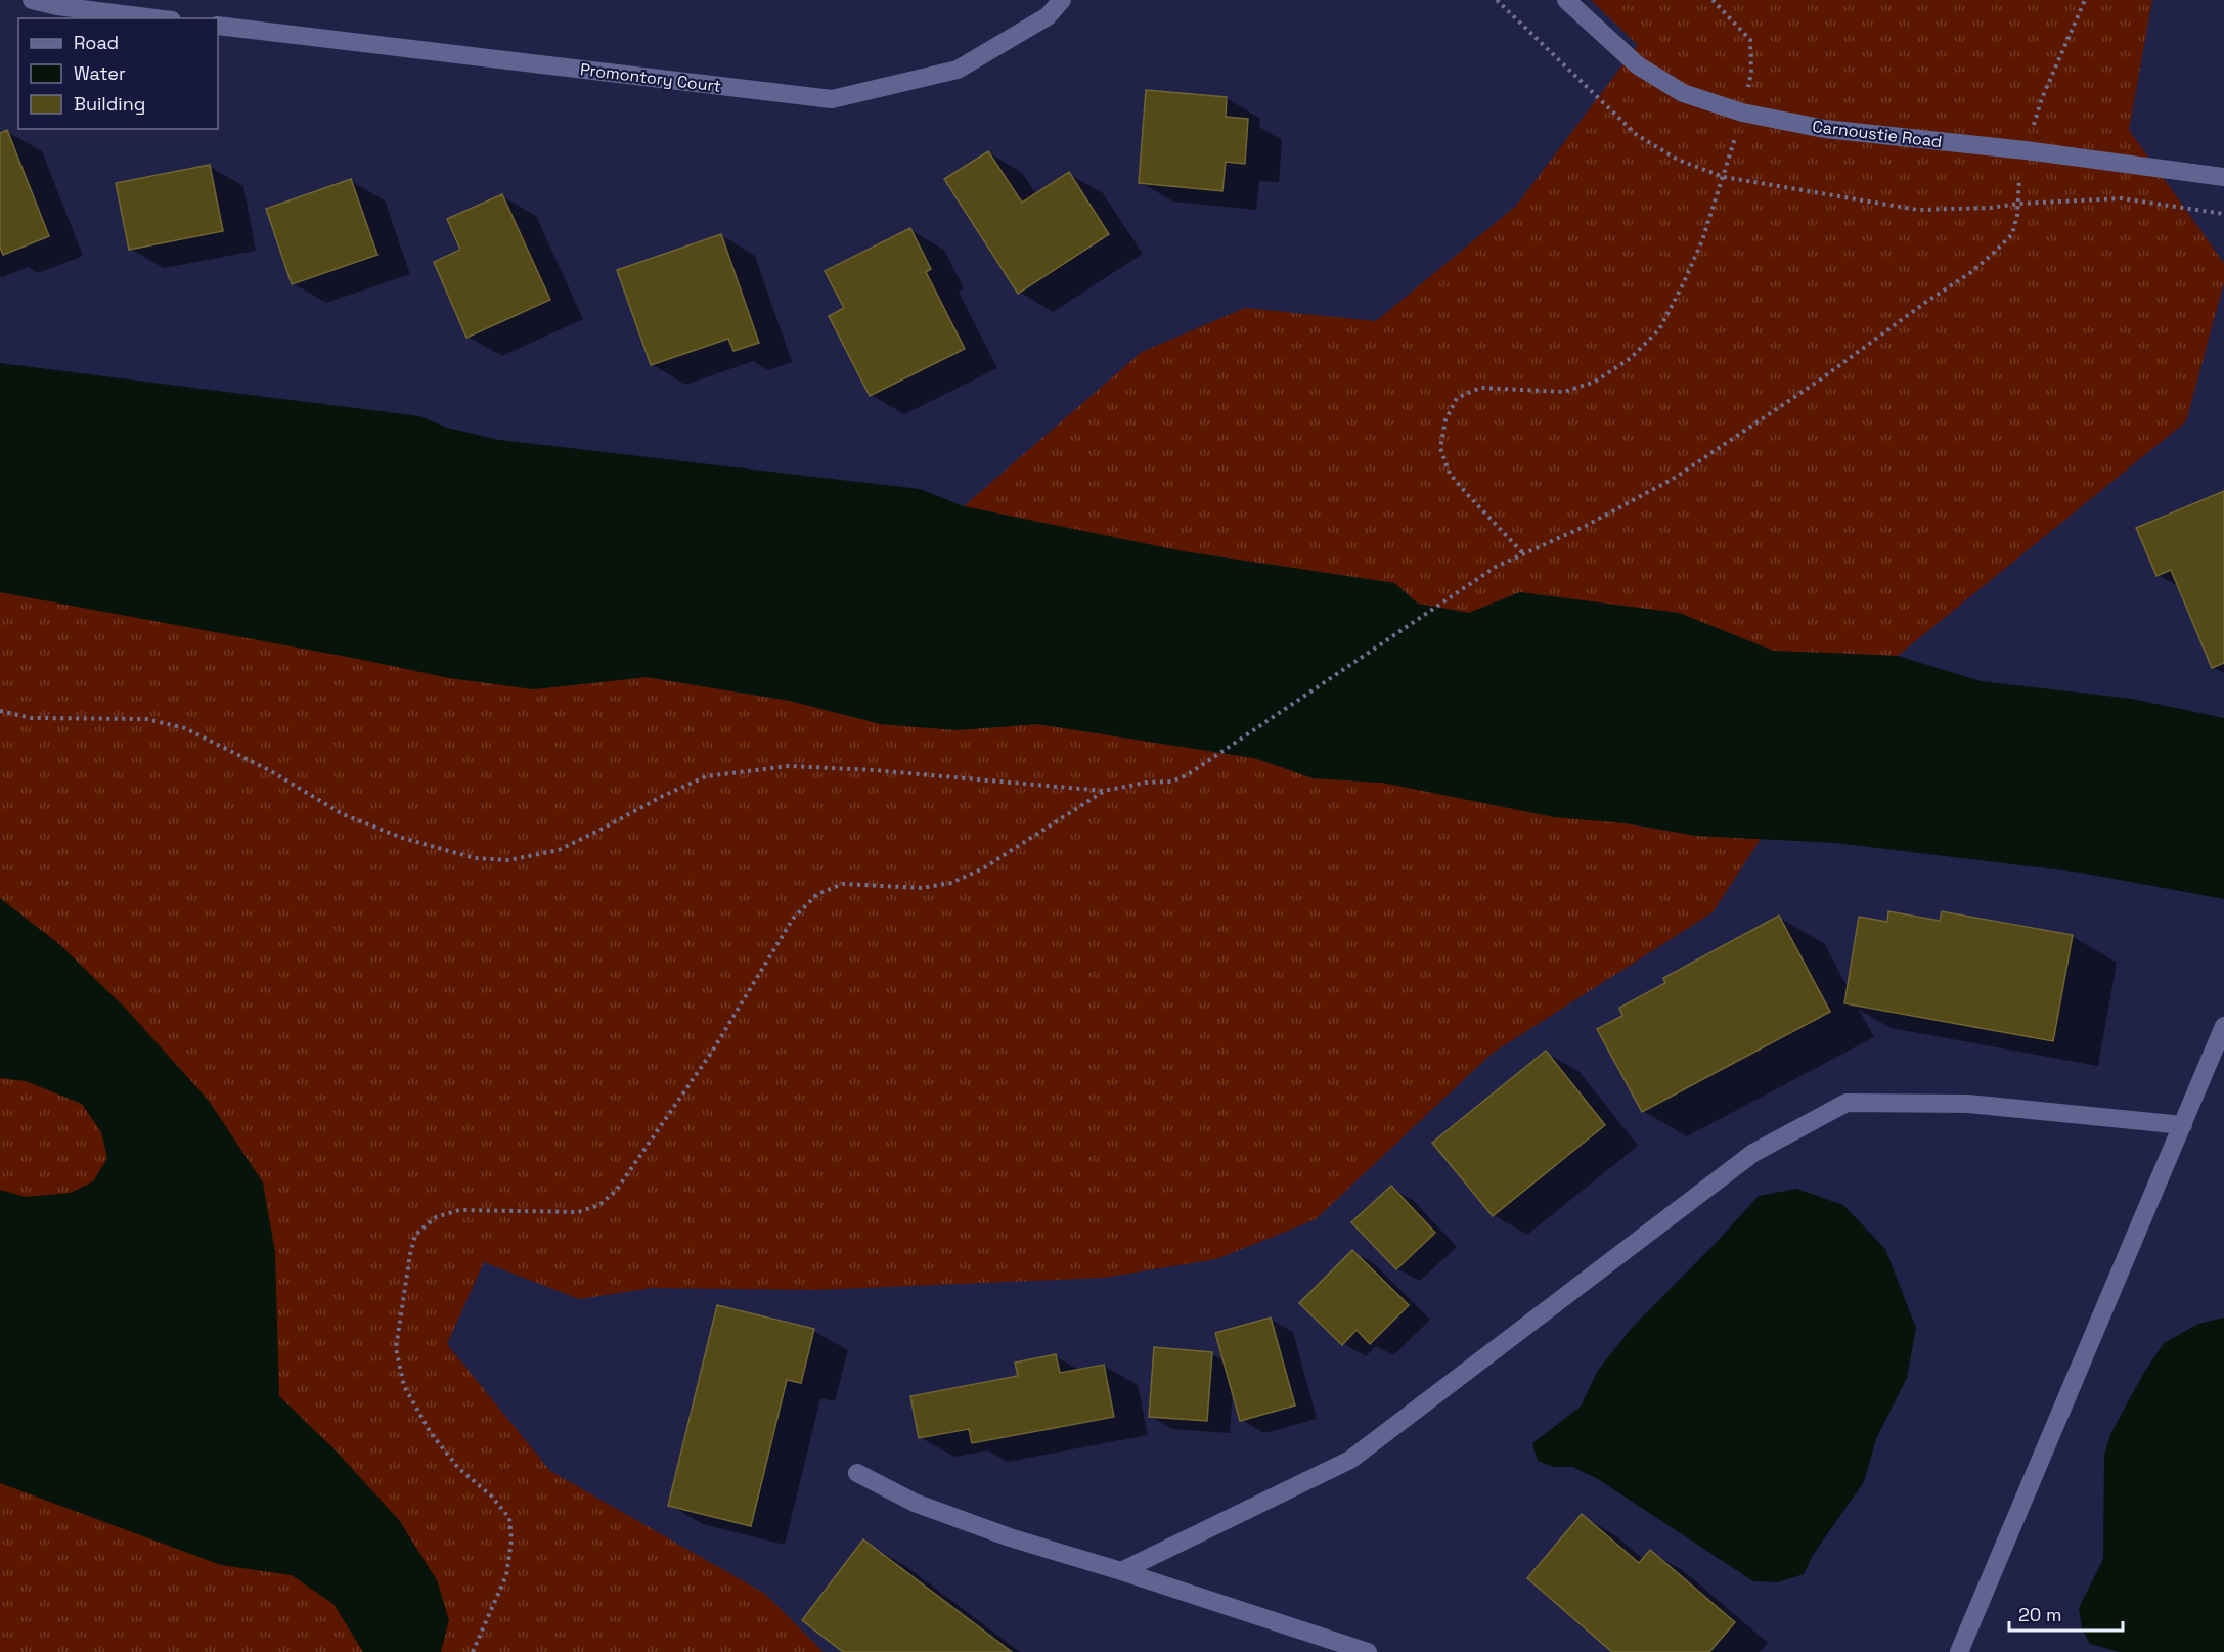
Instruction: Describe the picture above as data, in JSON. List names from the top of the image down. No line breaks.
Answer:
{"streets":{"street":["Promontory Court","Carnoustie Road"]},"legend":["Road","Water","Building"],"scale_bar":"20 m"}
